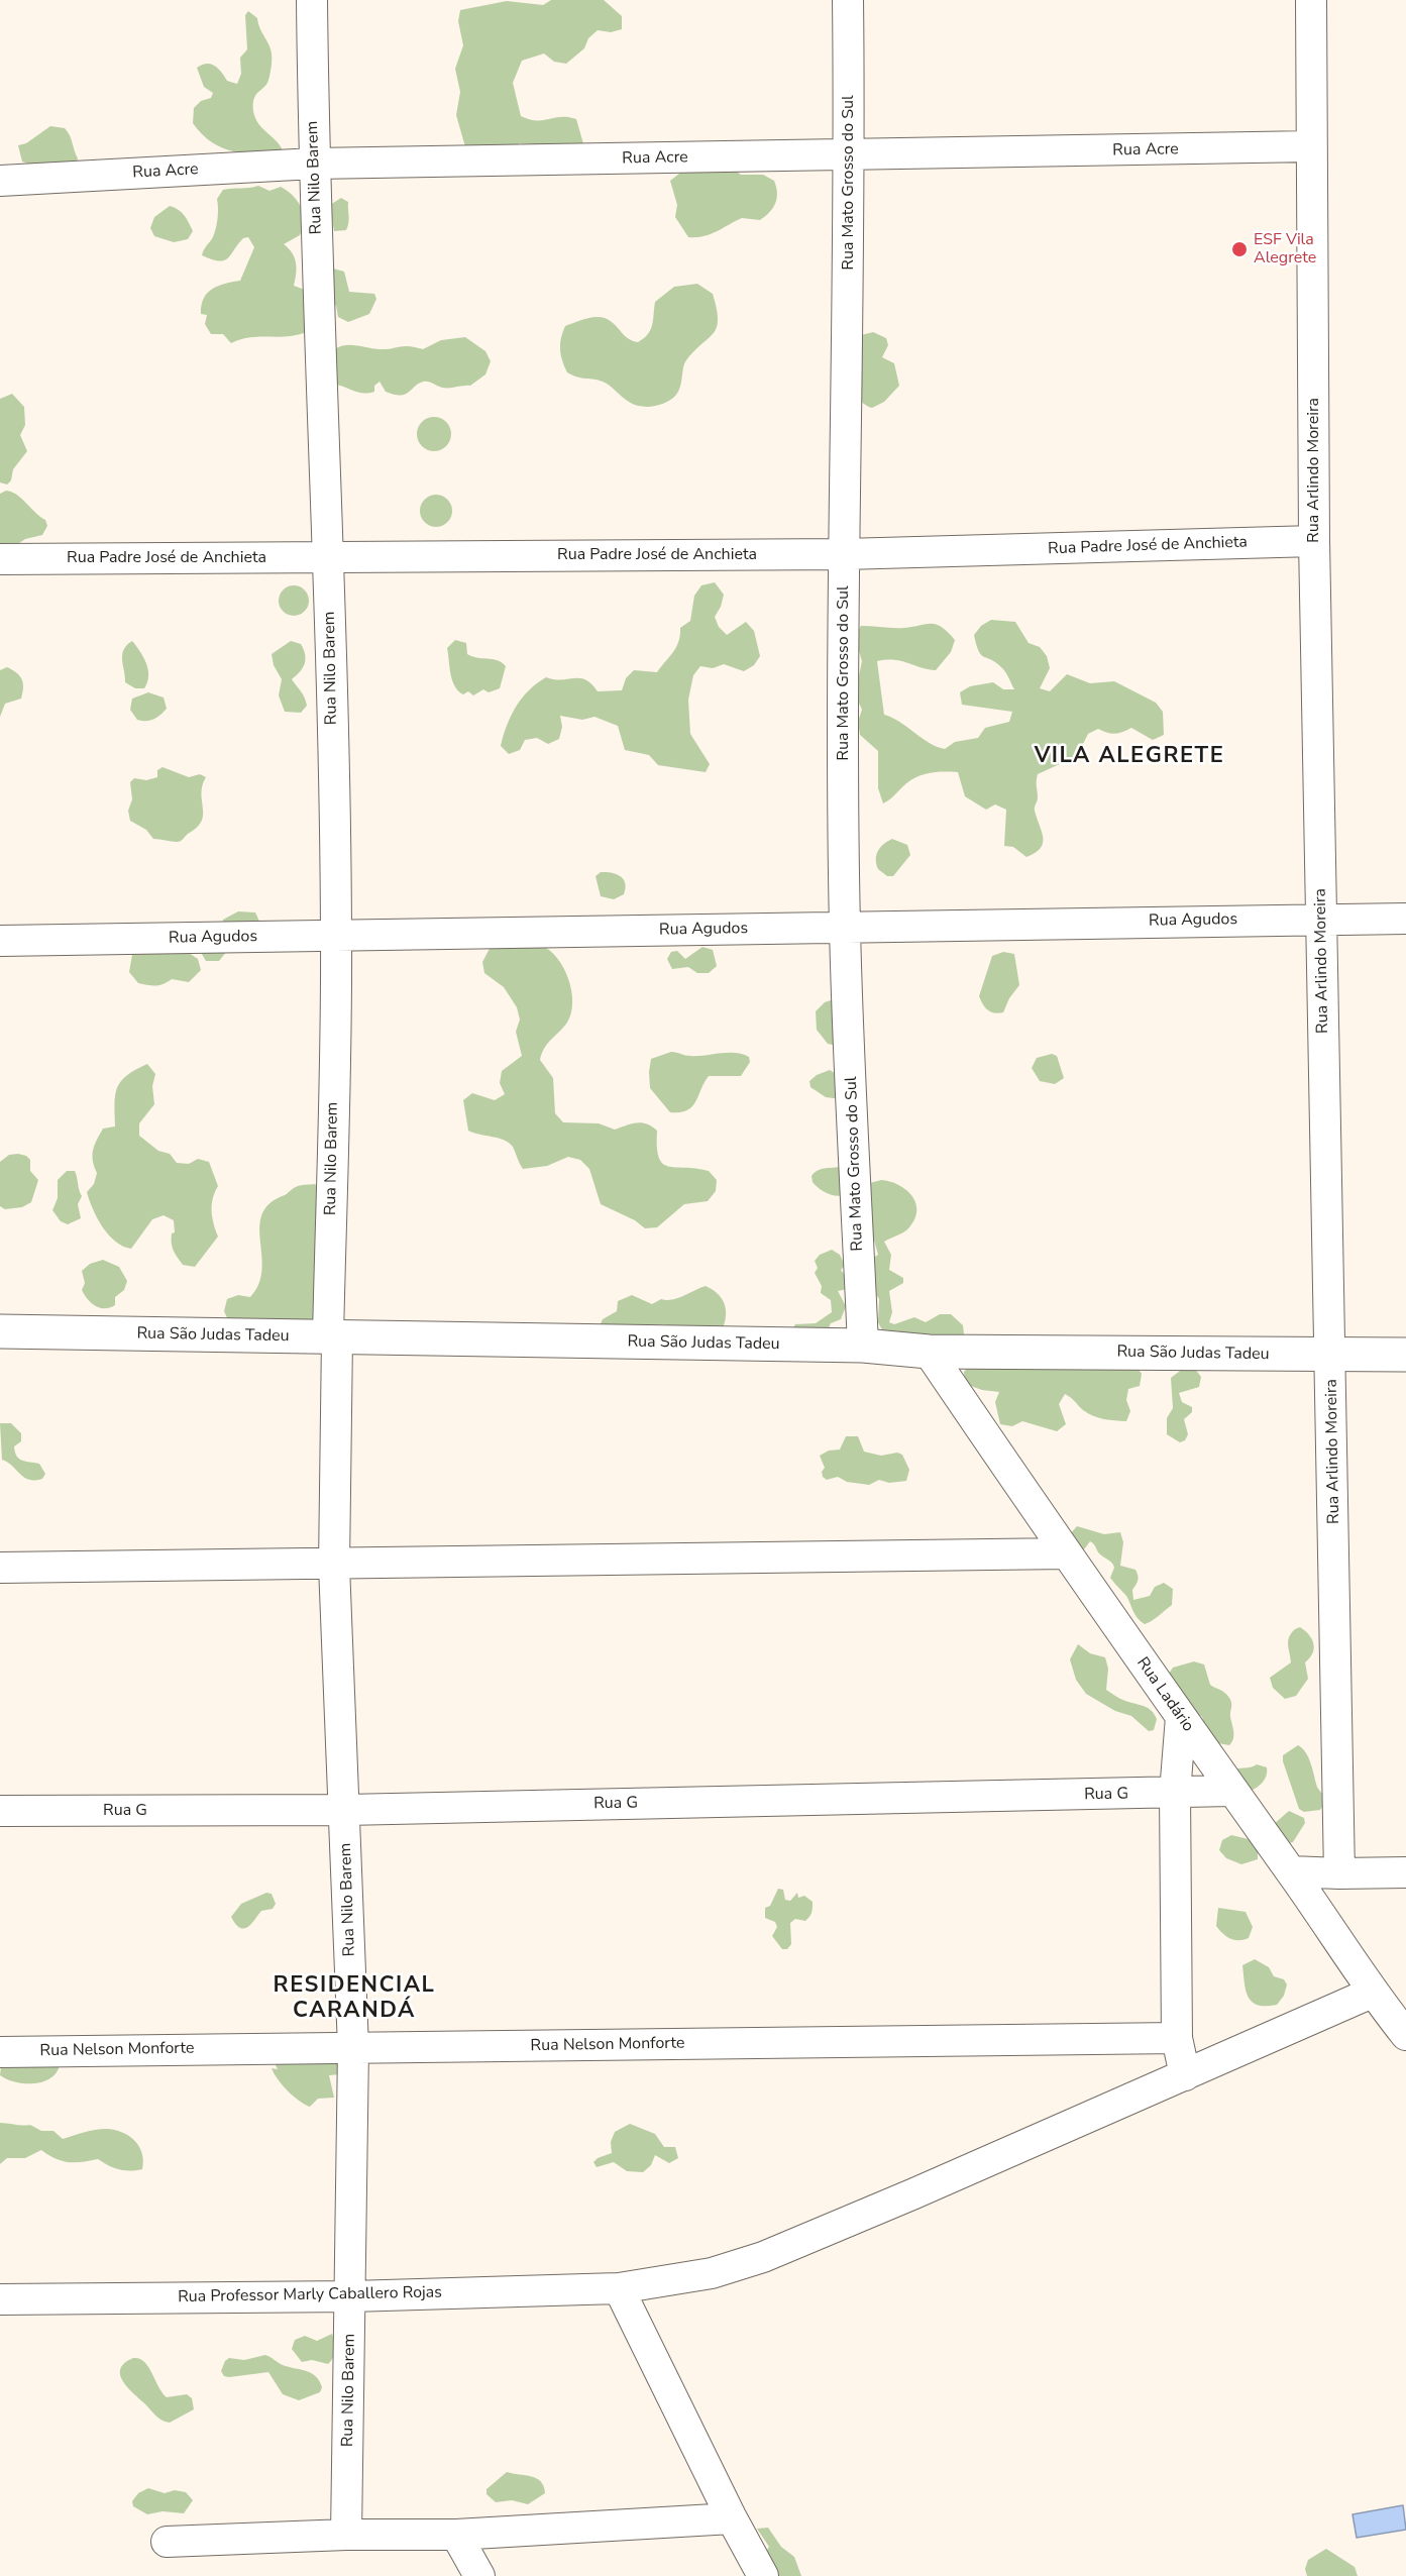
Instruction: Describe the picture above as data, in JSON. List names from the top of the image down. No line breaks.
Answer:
{"streets":{"street":["Rua Acre","Rua Nilo Barem","Rua Mato Grosso do Sul","Rua Arlindo Moreira","Rua Padre José de Anchieta","Rua Agudos","Rua São Judas Tadeu","Rua Ladário","Rua G","Rua Nelson Monforte","Rua Professor Marly Caballero Rojas"]},"crossings":[["Rua Acre","Rua Nilo Barem"],["Rua Acre","Rua Mato Grosso do Sul"],["Rua Acre","Rua Arlindo Moreira"],["Rua Nilo Barem","Rua Padre José de Anchieta"],["Rua Nilo Barem","Rua Agudos"],["Rua Nilo Barem","Rua São Judas Tadeu"],["Rua Nilo Barem","Rua G"],["Rua Nilo Barem","Rua Nelson Monforte"],["Rua Nilo Barem","Rua Professor Marly Caballero Rojas"],["Rua Mato Grosso do Sul","Rua Padre José de Anchieta"],["Rua Mato Grosso do Sul","Rua Agudos"],["Rua Mato Grosso do Sul","Rua São Judas Tadeu"],["Rua Arlindo Moreira","Rua Padre José de Anchieta"],["Rua Arlindo Moreira","Rua Agudos"],["Rua Arlindo Moreira","Rua São Judas Tadeu"],["Rua São Judas Tadeu","Rua Ladário"],["Rua Ladário","Rua G"],["Rua Ladário","Rua Professor Marly Caballero Rojas"]],"districts":["VILA ALEGRETE","RESIDENCIAL CARANDÁ"],"places":["ESF Vila Alegrete"]}
